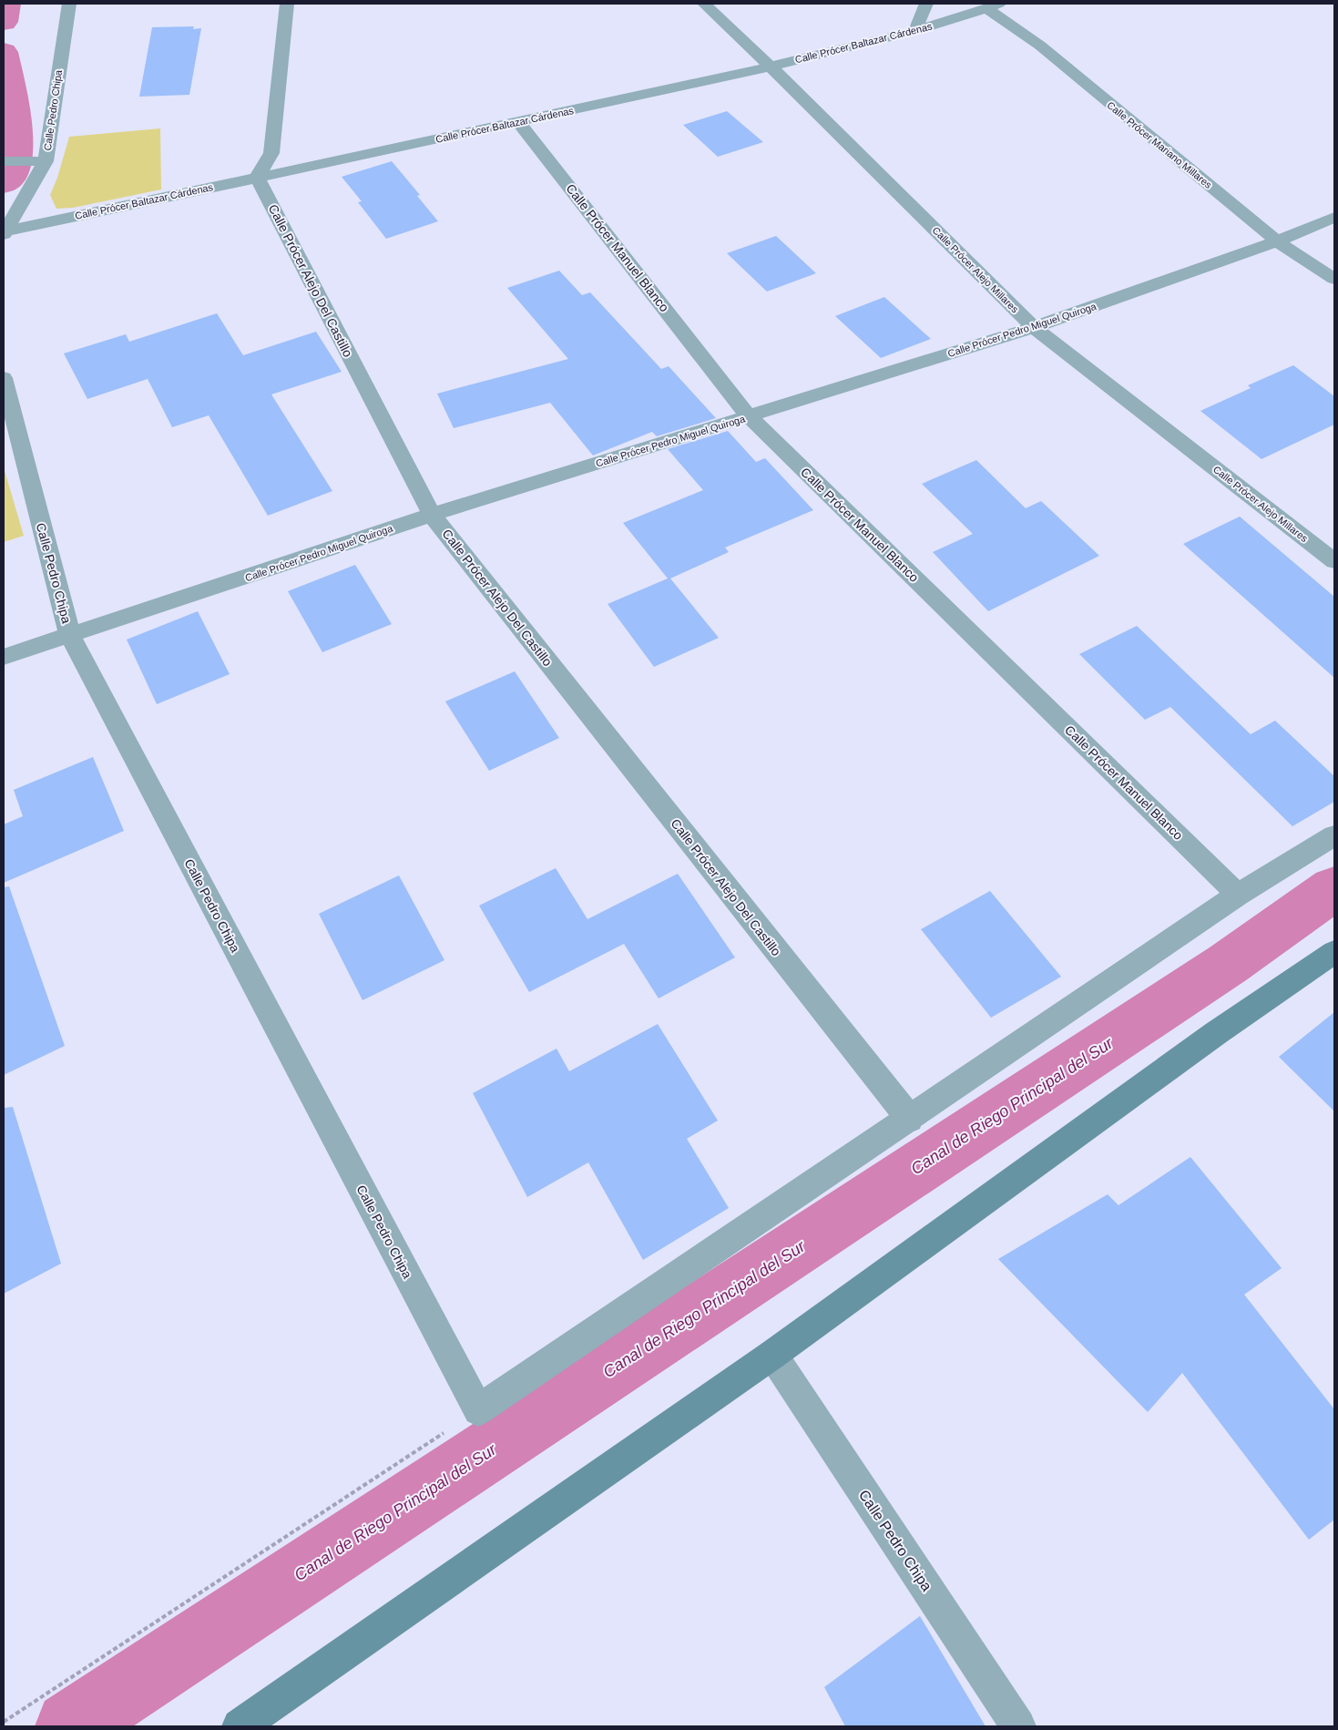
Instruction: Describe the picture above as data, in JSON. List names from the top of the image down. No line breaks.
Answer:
{"streets":{"street":["Calle Prócer Baltazar Cárdenas","Calle Pedro Chipa","Calle Prócer Mariano Millares","Calle Prócer Manuel Blanco","Calle Prócer Alejo Millares","Calle Prócer Alejo Del Castillo","Calle Prócer Pedro Miguel Quiroga"]},"crossings":[["Calle Prócer Baltazar Cárdenas","Calle Pedro Chipa"],["Calle Prócer Baltazar Cárdenas","Calle Prócer Mariano Millares"],["Calle Prócer Baltazar Cárdenas","Calle Prócer Manuel Blanco"],["Calle Prócer Baltazar Cárdenas","Calle Prócer Alejo Millares"],["Calle Prócer Baltazar Cárdenas","Calle Prócer Alejo Del Castillo"],["Calle Pedro Chipa","Calle Prócer Pedro Miguel Quiroga"],["Calle Prócer Mariano Millares","Calle Prócer Pedro Miguel Quiroga"],["Calle Prócer Manuel Blanco","Calle Prócer Pedro Miguel Quiroga"],["Calle Prócer Alejo Millares","Calle Prócer Pedro Miguel Quiroga"],["Calle Prócer Alejo Del Castillo","Calle Prócer Pedro Miguel Quiroga"]],"water":["Canal de Riego Principal del Sur"]}
